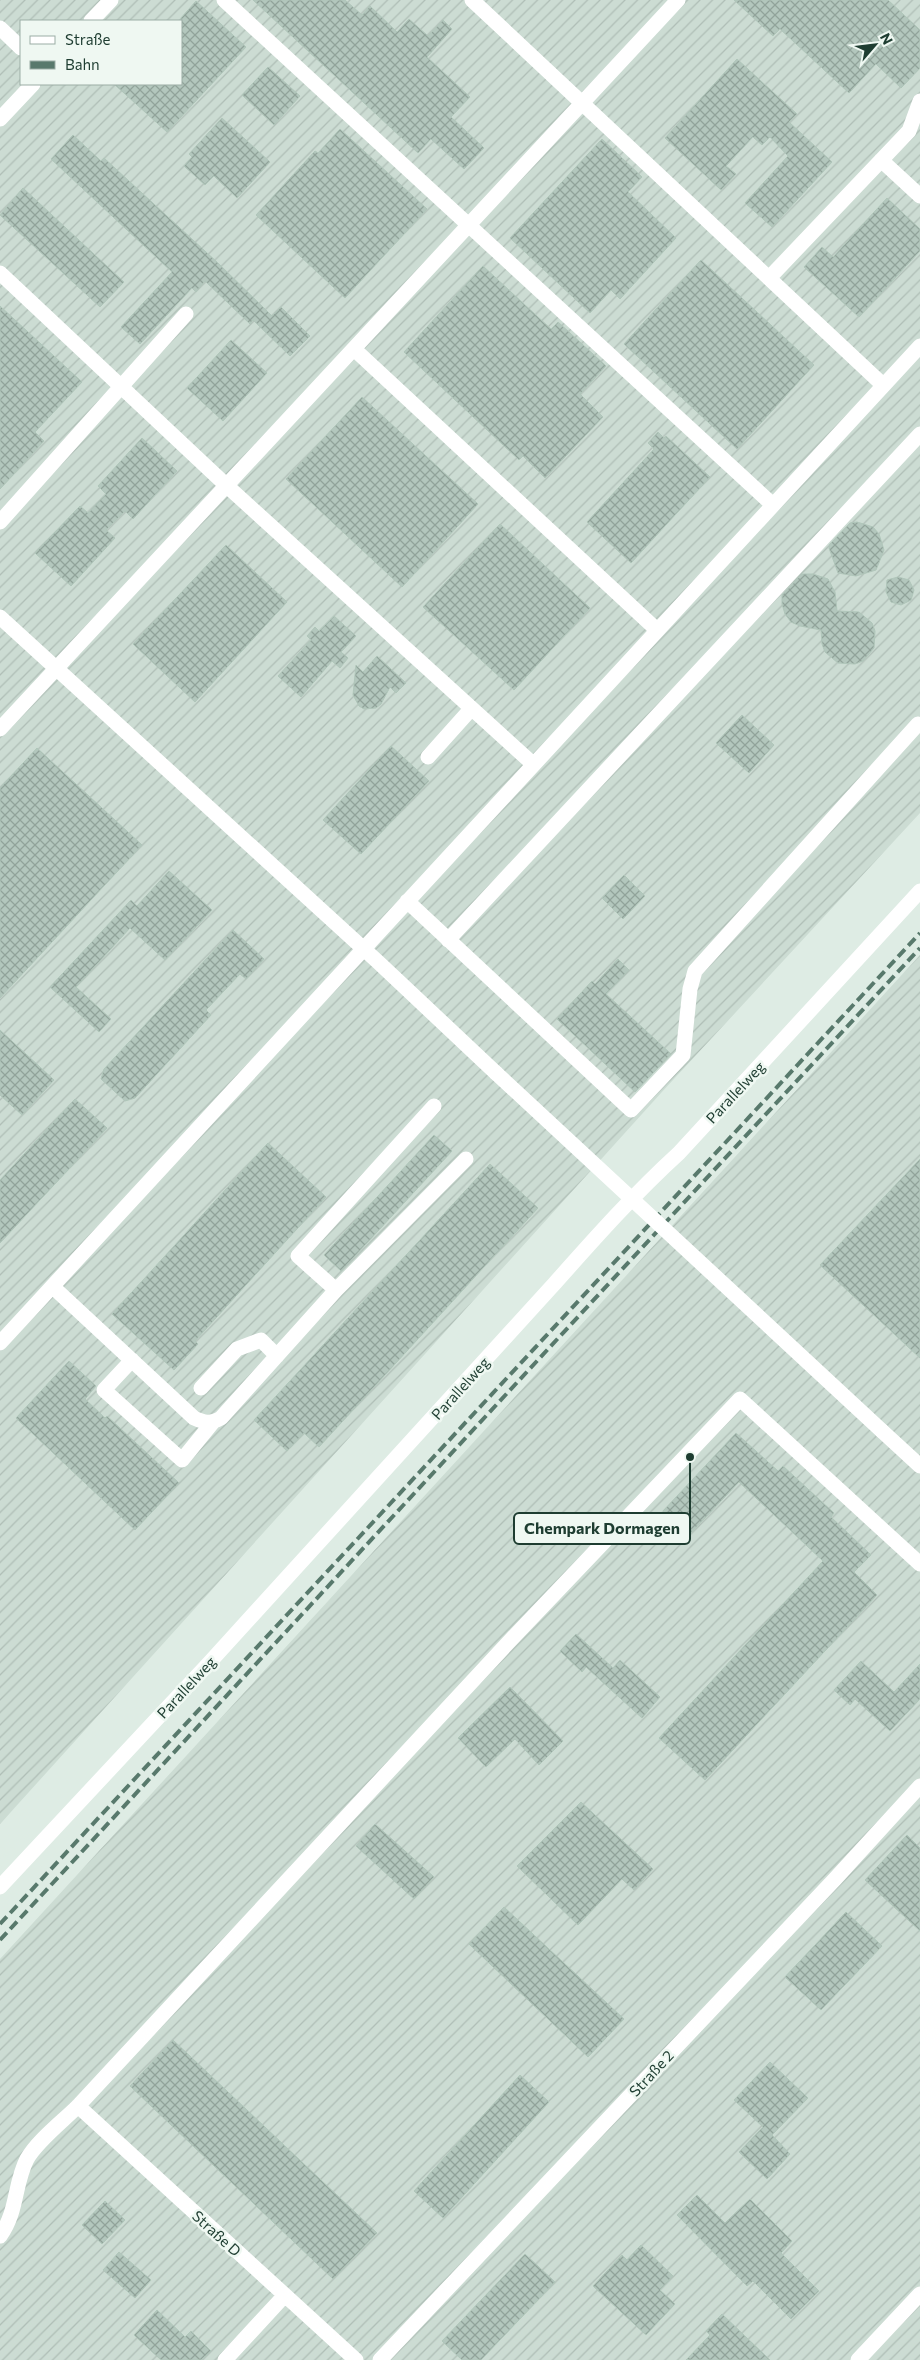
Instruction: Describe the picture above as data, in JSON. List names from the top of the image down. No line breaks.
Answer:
{"streets":{"street":["Parallelweg","Straße 2","Straße D"]},"places":["Chempark Dormagen"],"legend":["Straße","Bahn"],"north":"top right"}
